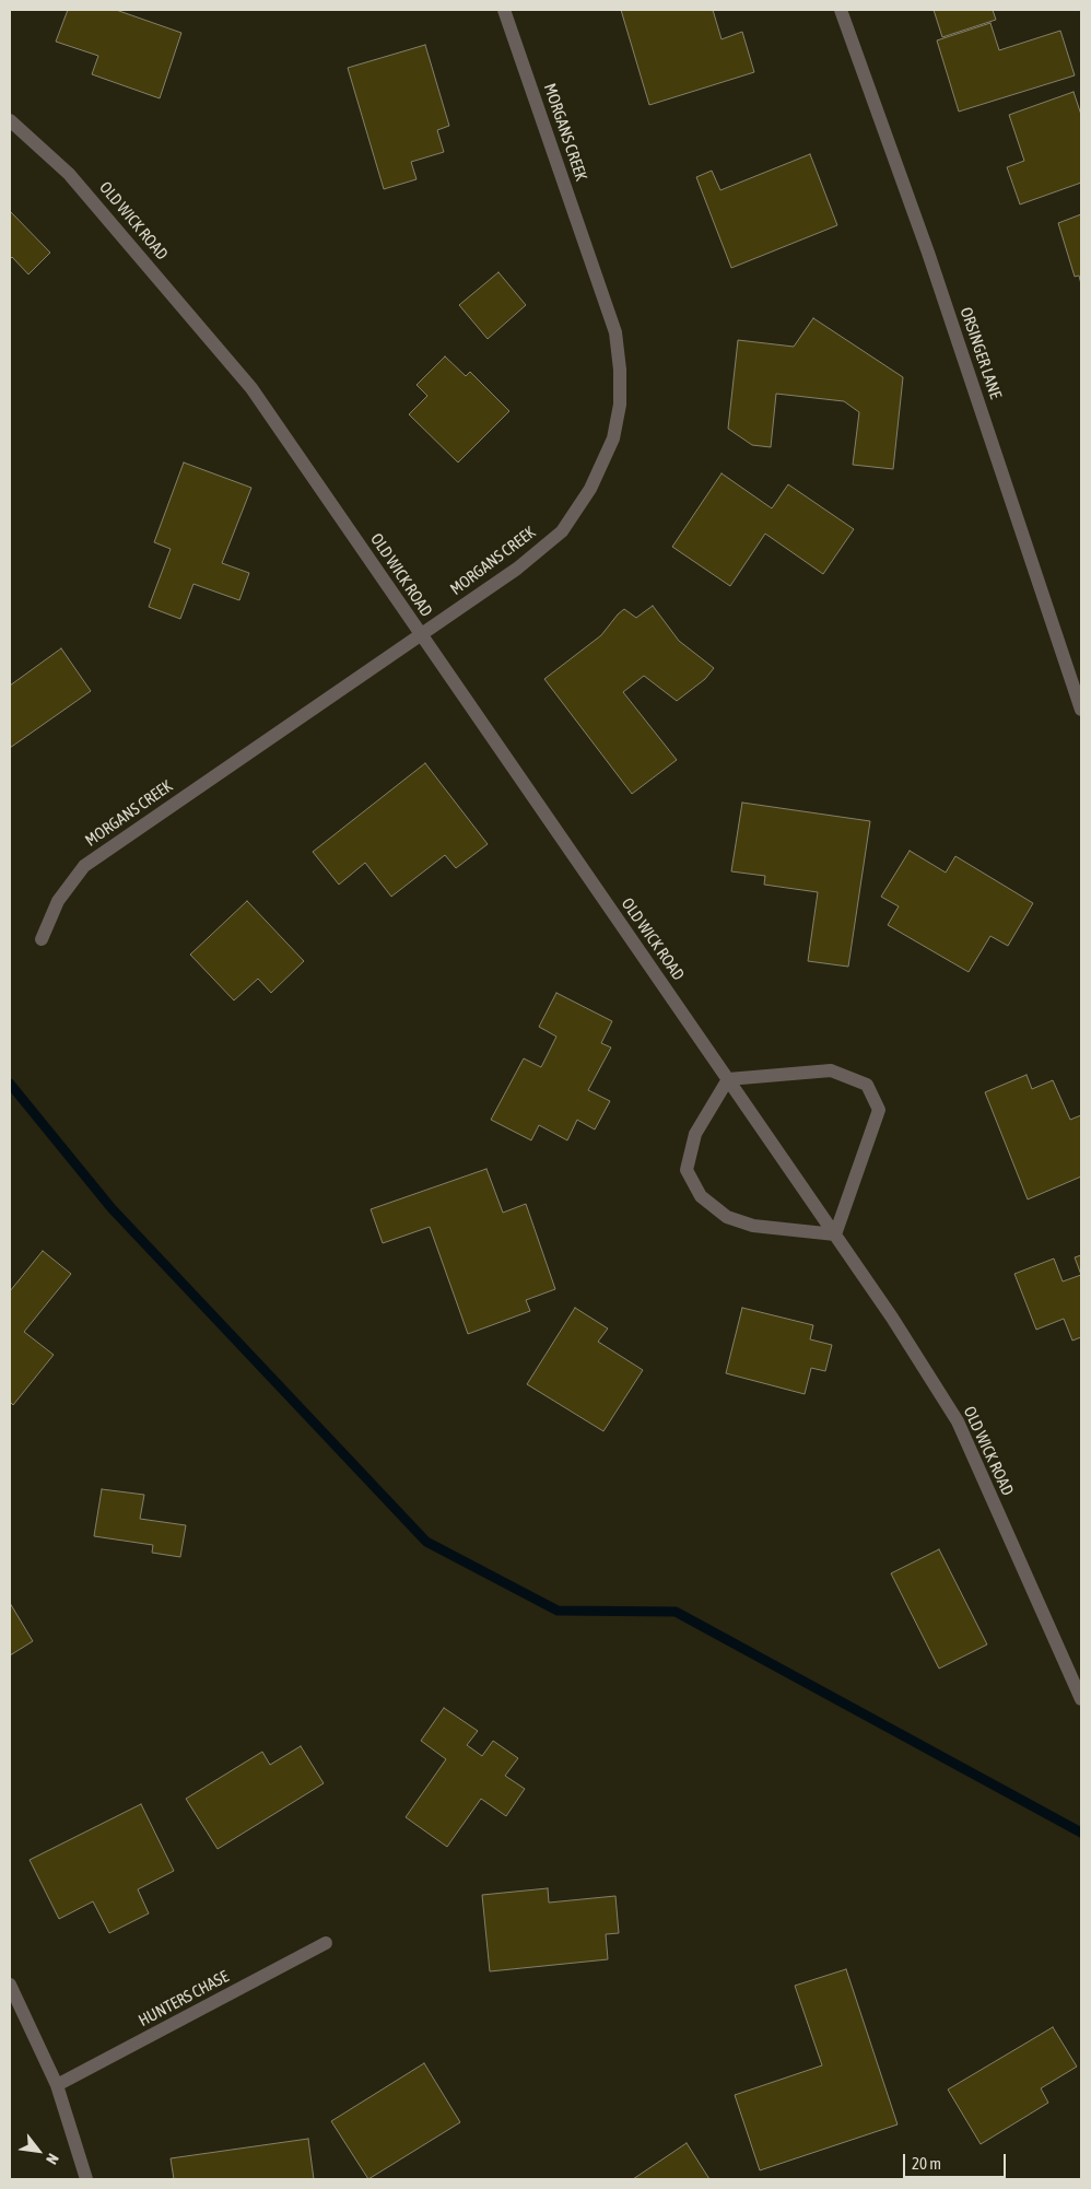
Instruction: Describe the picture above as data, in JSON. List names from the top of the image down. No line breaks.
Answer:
{"streets":{"street":["MORGANS CREEK","OLD WICK ROAD","ORSINGER LANE","HUNTERS CHASE"]},"crossings":[["MORGANS CREEK","OLD WICK ROAD"]],"scale_bar":"20 m","north":"bottom right"}
